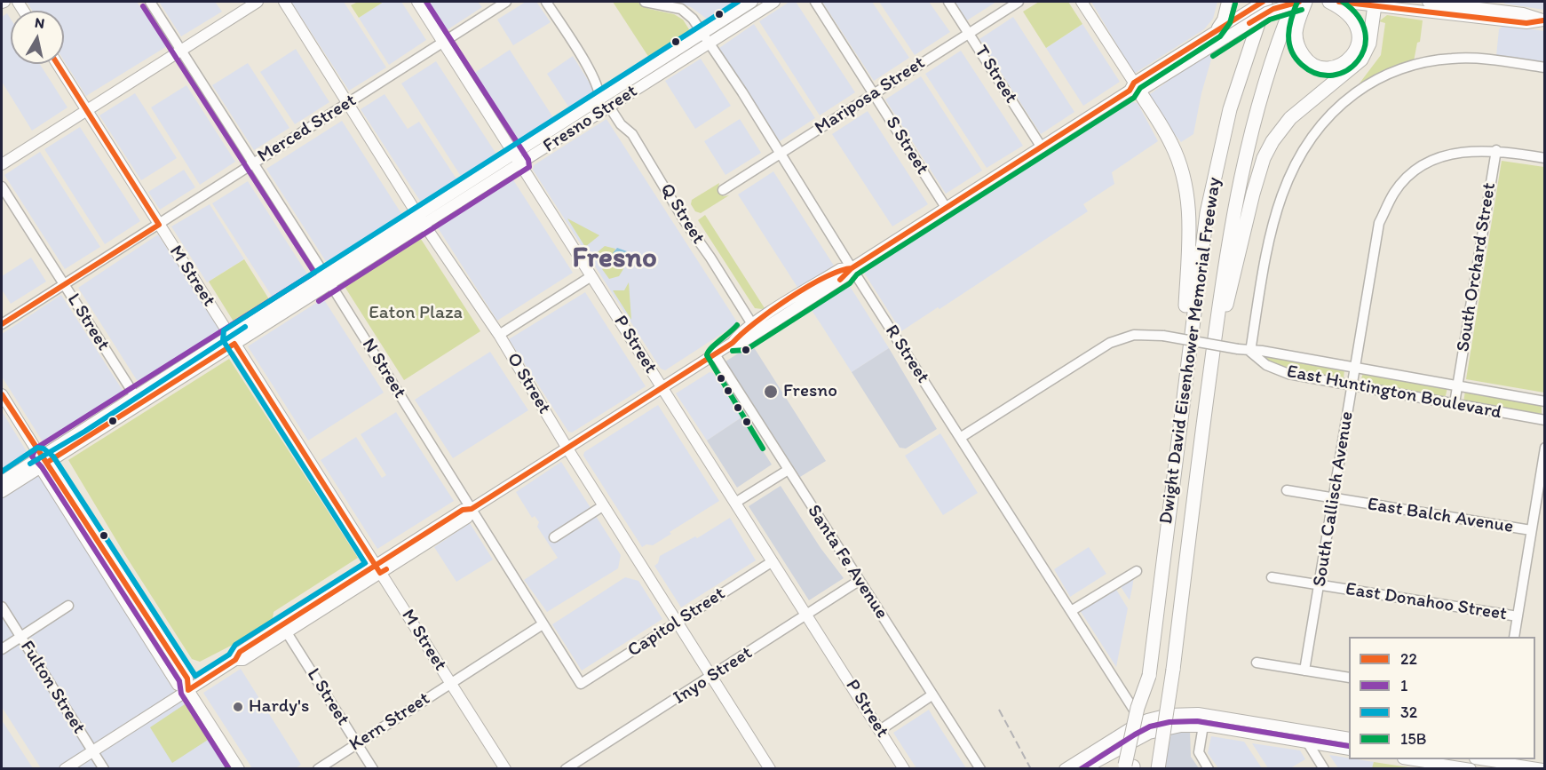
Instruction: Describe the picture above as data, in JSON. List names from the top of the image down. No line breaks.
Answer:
{"streets":{"highway":["Dwight David Eisenhower Memorial Freeway"],"main road":["Fresno Street","M Street","P Street","O Street"],"street":["T Street","Mariposa Street","Merced Street","S Street","Q Street","South Orchard Street","L Street","R Street","N Street","East Huntington Boulevard","South Callisch Avenue","East Balch Avenue","Santa Fe Avenue","East Donahoo Street","Capitol Street","Inyo Street","Fulton Street","Kern Street"]},"crossings":[["T Street","Mariposa Street"],["Mariposa Street","S Street"],["Mariposa Street","R Street"],["Fresno Street","Q Street"],["Fresno Street","M Street"],["Fresno Street","L Street"],["Fresno Street","P Street"],["Fresno Street","R Street"],["Fresno Street","N Street"],["Fresno Street","O Street"],["Merced Street","M Street"],["Merced Street","L Street"],["Merced Street","P Street"],["Merced Street","N Street"],["Merced Street","O Street"],["South Orchard Street","East Huntington Boulevard"],["South Orchard Street","South Callisch Avenue"],["M Street","Kern Street"],["L Street","Kern Street"],["P Street","Capitol Street"],["P Street","Inyo Street"],["R Street","East Huntington Boulevard"],["N Street","Capitol Street"],["N Street","Kern Street"],["O Street","Capitol Street"],["O Street","Inyo Street"],["East Huntington Boulevard","South Callisch Avenue"],["South Callisch Avenue","East Balch Avenue"],["South Callisch Avenue","East Donahoo Street"],["Santa Fe Avenue","Inyo Street"]],"districts":["Fresno"],"parks":["Eaton Plaza"],"places":["Fresno","Hardy's"],"lines":["transit line 22","transit line 1","transit line 32","transit line 15B"],"legend":["22","1","32","15B"],"north":"top"}
